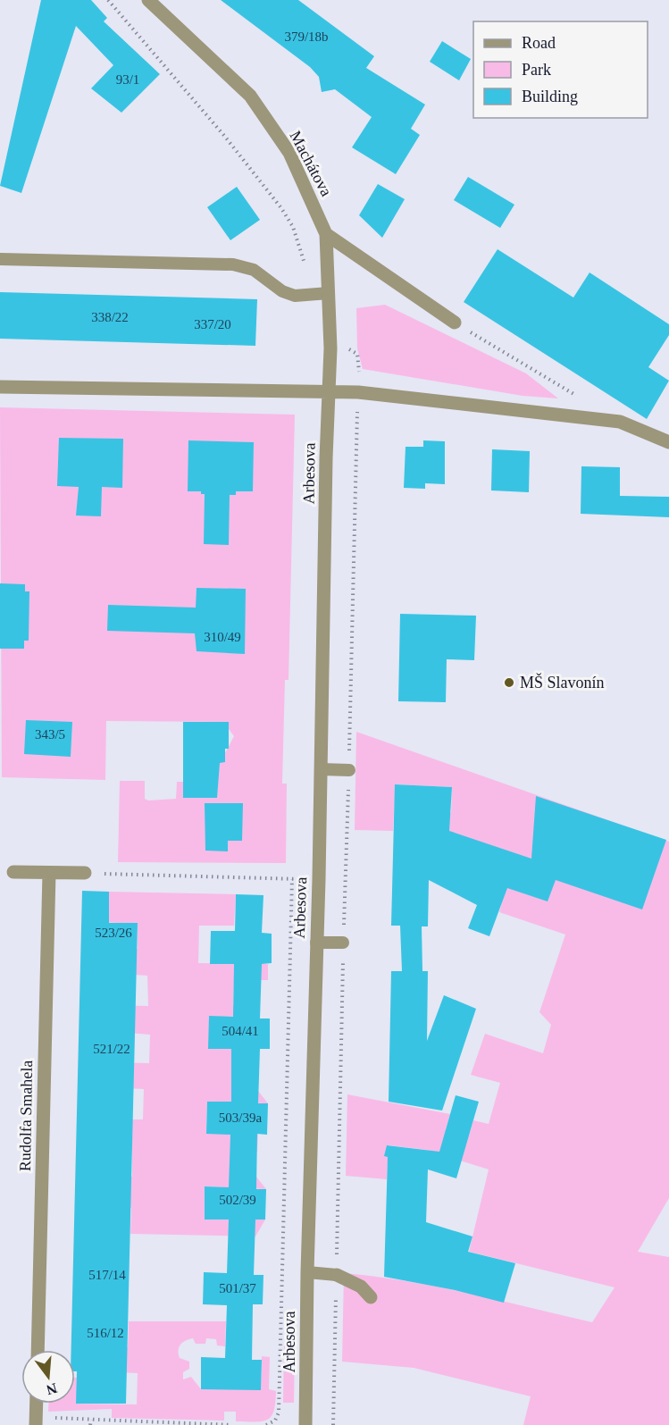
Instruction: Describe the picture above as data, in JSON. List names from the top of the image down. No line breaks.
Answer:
{"streets":{"street":["Machátova","Arbesova","Rudolfa Smahela"]},"crossings":[["Machátova","Arbesova"]],"places":["MŠ Slavonín"],"house_numbers":["379/18b","93/1","338/22","337/20","310/49","343/5","523/26","504/41","521/22","503/39a","502/39","517/14","501/37","516/12"],"legend":["Road","Park","Building"],"north":"bottom"}
